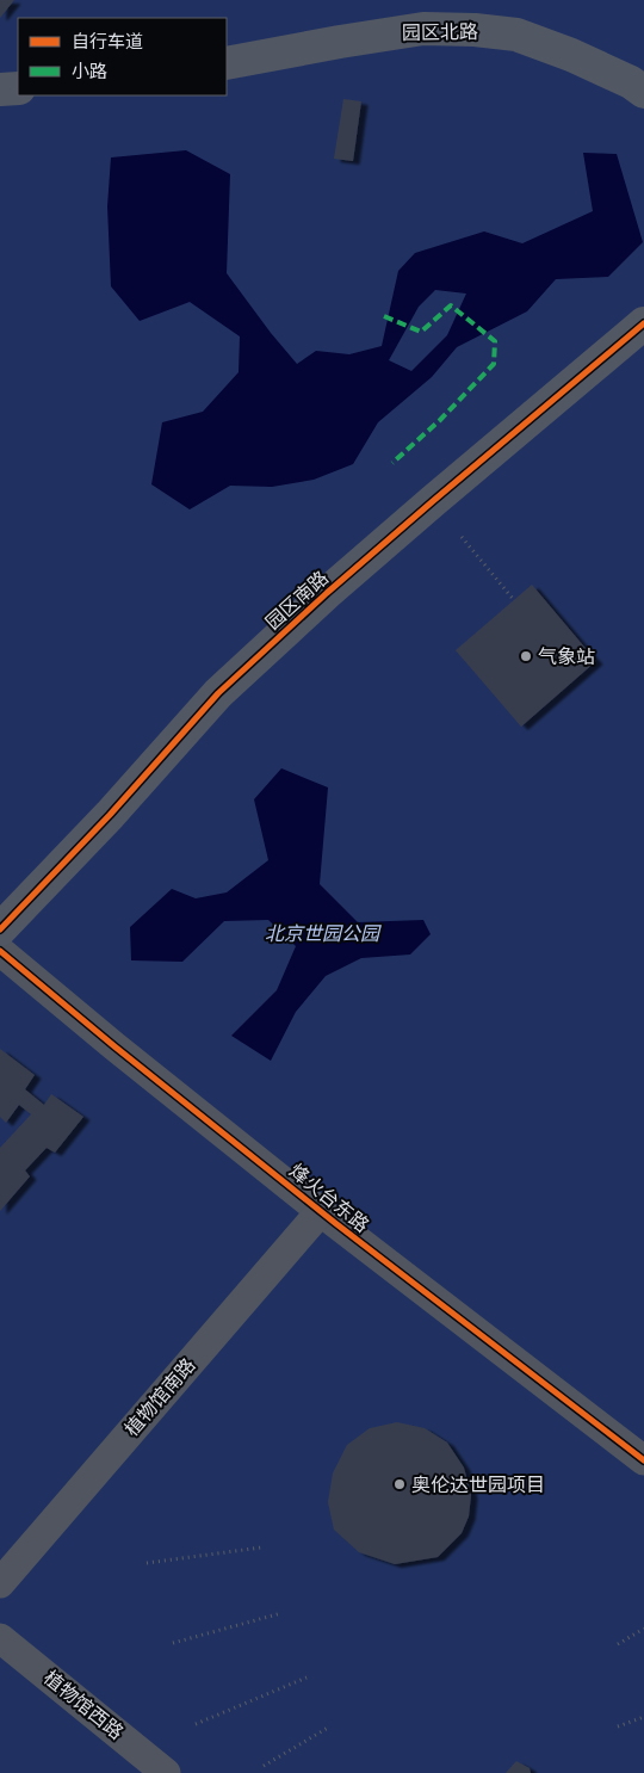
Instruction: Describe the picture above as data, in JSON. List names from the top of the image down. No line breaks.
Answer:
{"streets":{"street":["园区北路","园区南路","烽火台东路","植物馆南路","植物馆西路"]},"crossings":[["烽火台东路","植物馆南路"]],"parks":["北京世园公园"],"places":["气象站","奥伦达世园项目"],"legend":["自行车道","小路"]}
